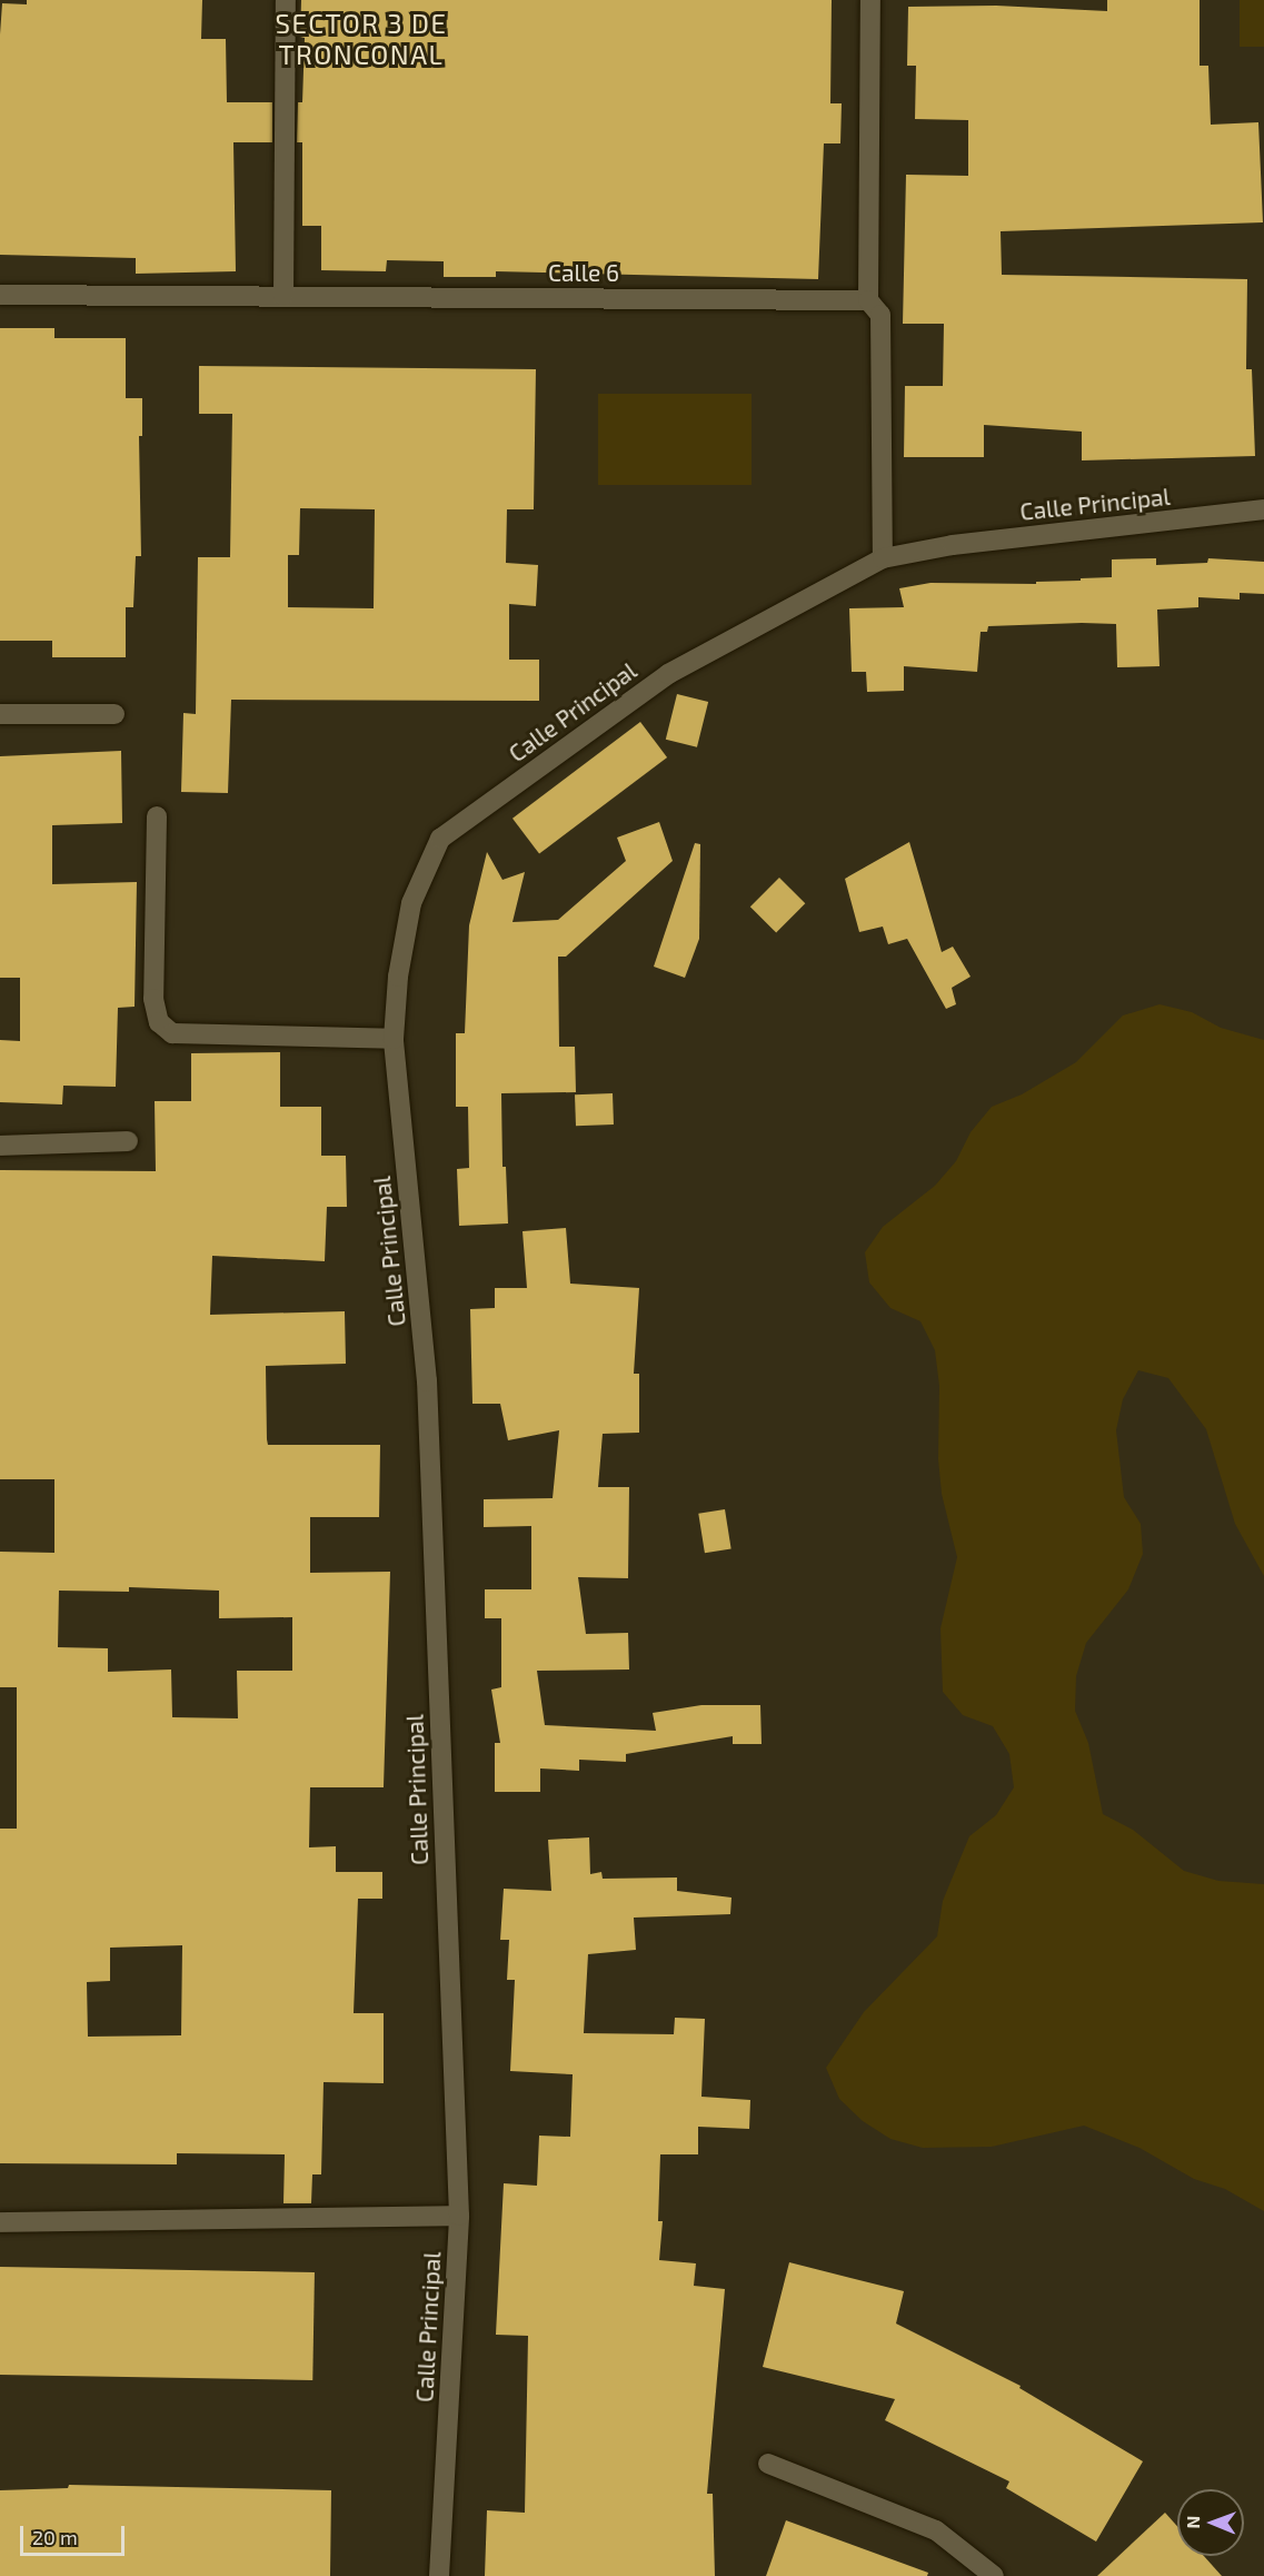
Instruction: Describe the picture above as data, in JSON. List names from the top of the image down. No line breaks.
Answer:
{"streets":{"street":["Calle 6","Calle Principal"]},"districts":["SECTOR 3 DE TRONCONAL"],"scale_bar":"20 m","north":"left"}
